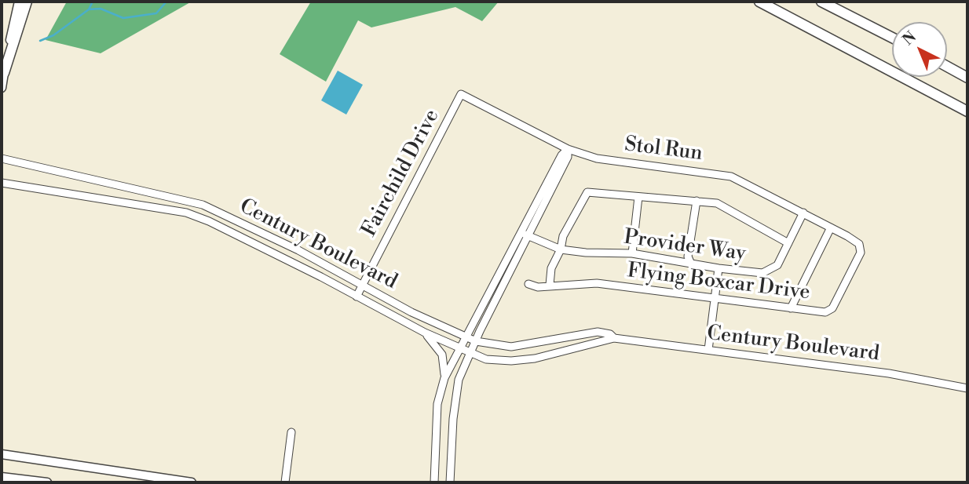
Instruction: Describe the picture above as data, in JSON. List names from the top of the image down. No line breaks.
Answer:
{"streets":{"street":["Stol Run","Fairchild Drive","Century Boulevard","Provider Way","Flying Boxcar Drive"]},"crossings":[["Stol Run","Fairchild Drive"],["Stol Run","Provider Way"],["Stol Run","Flying Boxcar Drive"],["Fairchild Drive","Century Boulevard"]],"north":"top left"}
